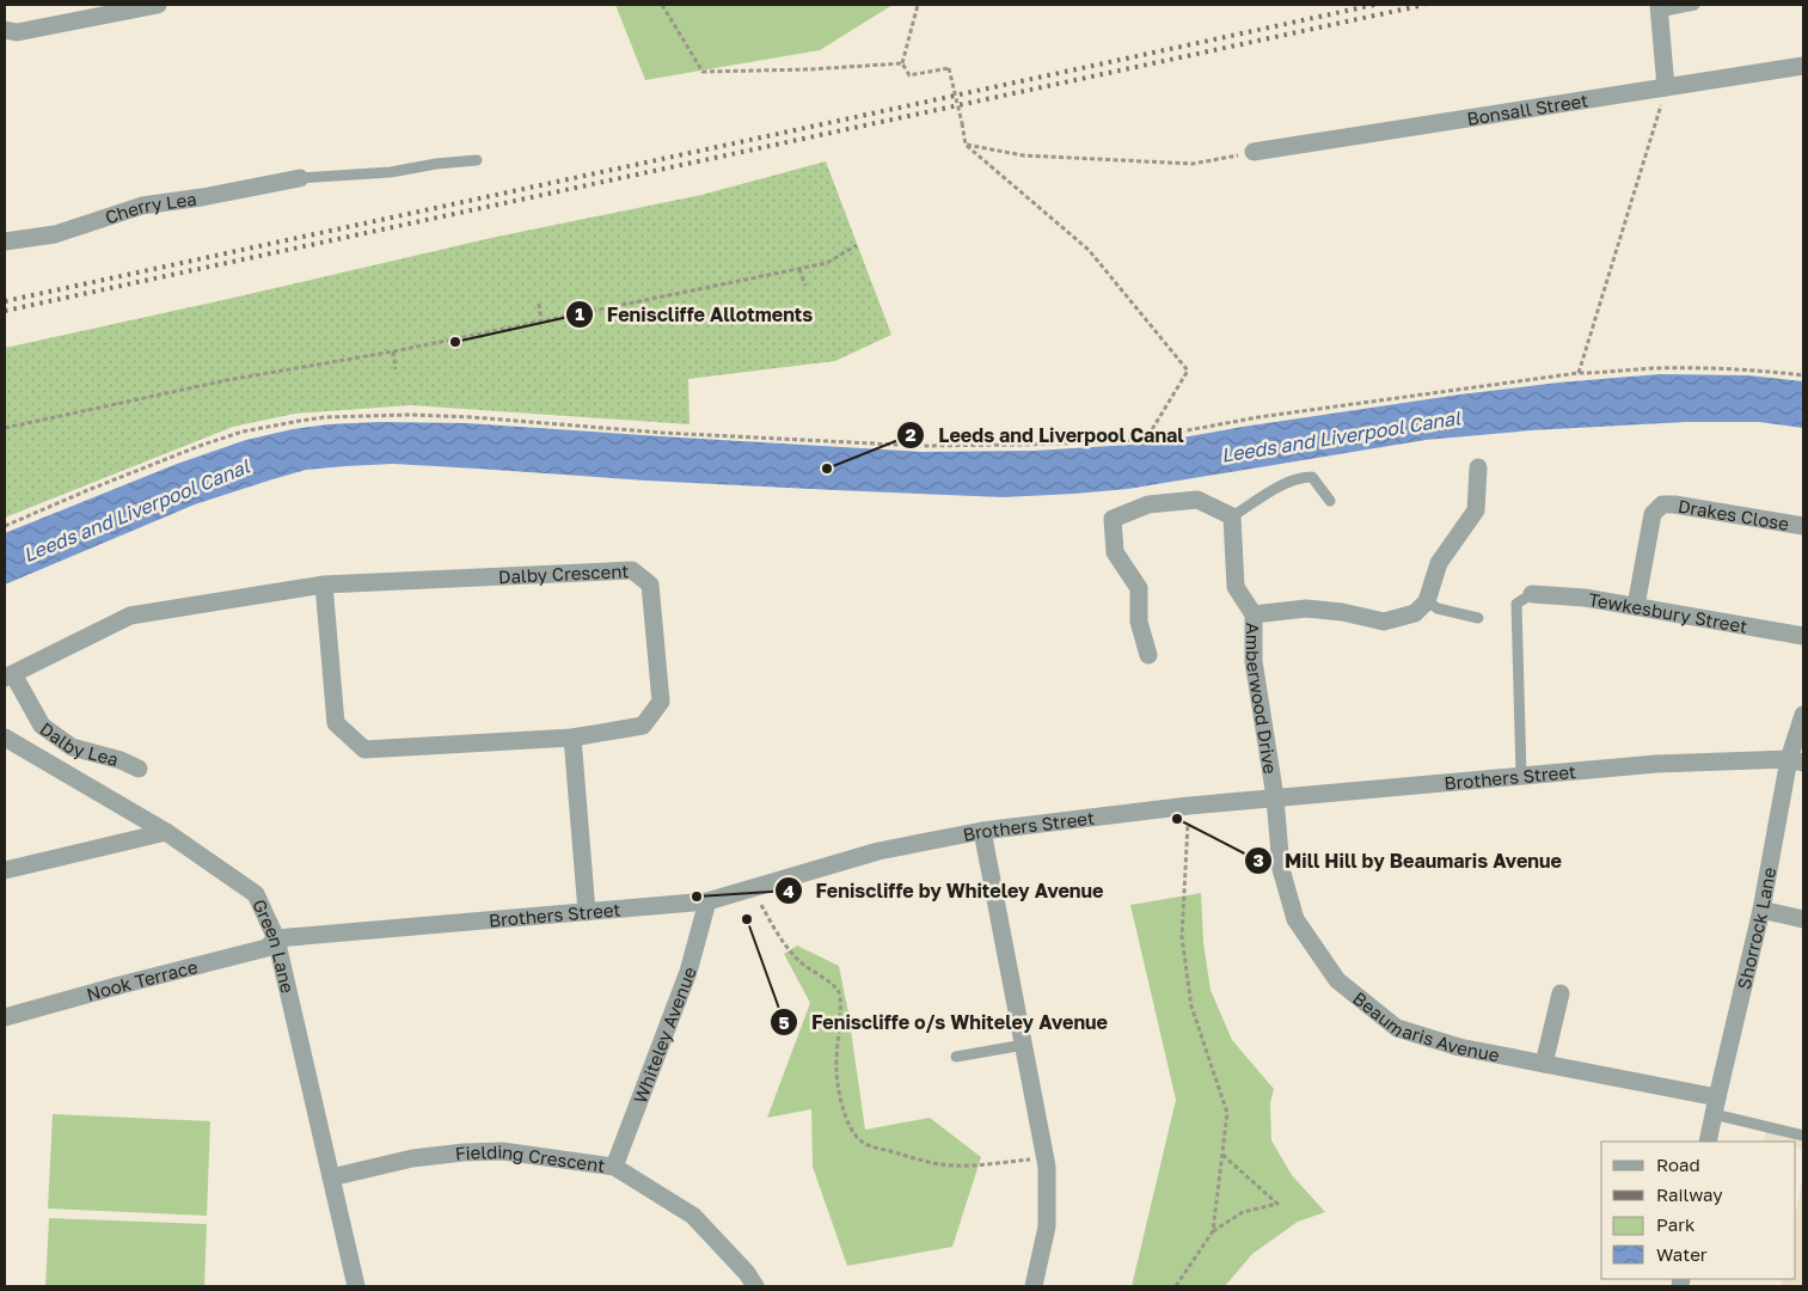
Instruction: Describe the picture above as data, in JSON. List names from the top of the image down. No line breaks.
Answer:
{"streets":{"street":["Bonsall Street","Cherry Lea","Drakes Close","Dalby Crescent","Tewkesbury Street","Amberwood Drive","Dalby Lea","Brothers Street","Shorrock Lane","Green Lane","Nook Terrace","Beaumaris Avenue","Whiteley Avenue","Fielding Crescent"]},"crossings":[["Drakes Close","Tewkesbury Street"],["Dalby Crescent","Dalby Lea"],["Amberwood Drive","Brothers Street"],["Amberwood Drive","Beaumaris Avenue"],["Brothers Street","Shorrock Lane"],["Brothers Street","Green Lane"],["Brothers Street","Nook Terrace"],["Brothers Street","Beaumaris Avenue"],["Brothers Street","Whiteley Avenue"],["Shorrock Lane","Beaumaris Avenue"],["Green Lane","Nook Terrace"],["Green Lane","Fielding Crescent"],["Whiteley Avenue","Fielding Crescent"]],"water":["Leeds and Liverpool Canal"],"places":["Feniscliffe Allotments","Leeds and Liverpool Canal","Mill Hill by Beaumaris Avenue","Feniscliffe by Whiteley Avenue","Feniscliffe o/s Whiteley Avenue"],"legend":["Road","Railway","Park","Water"]}
